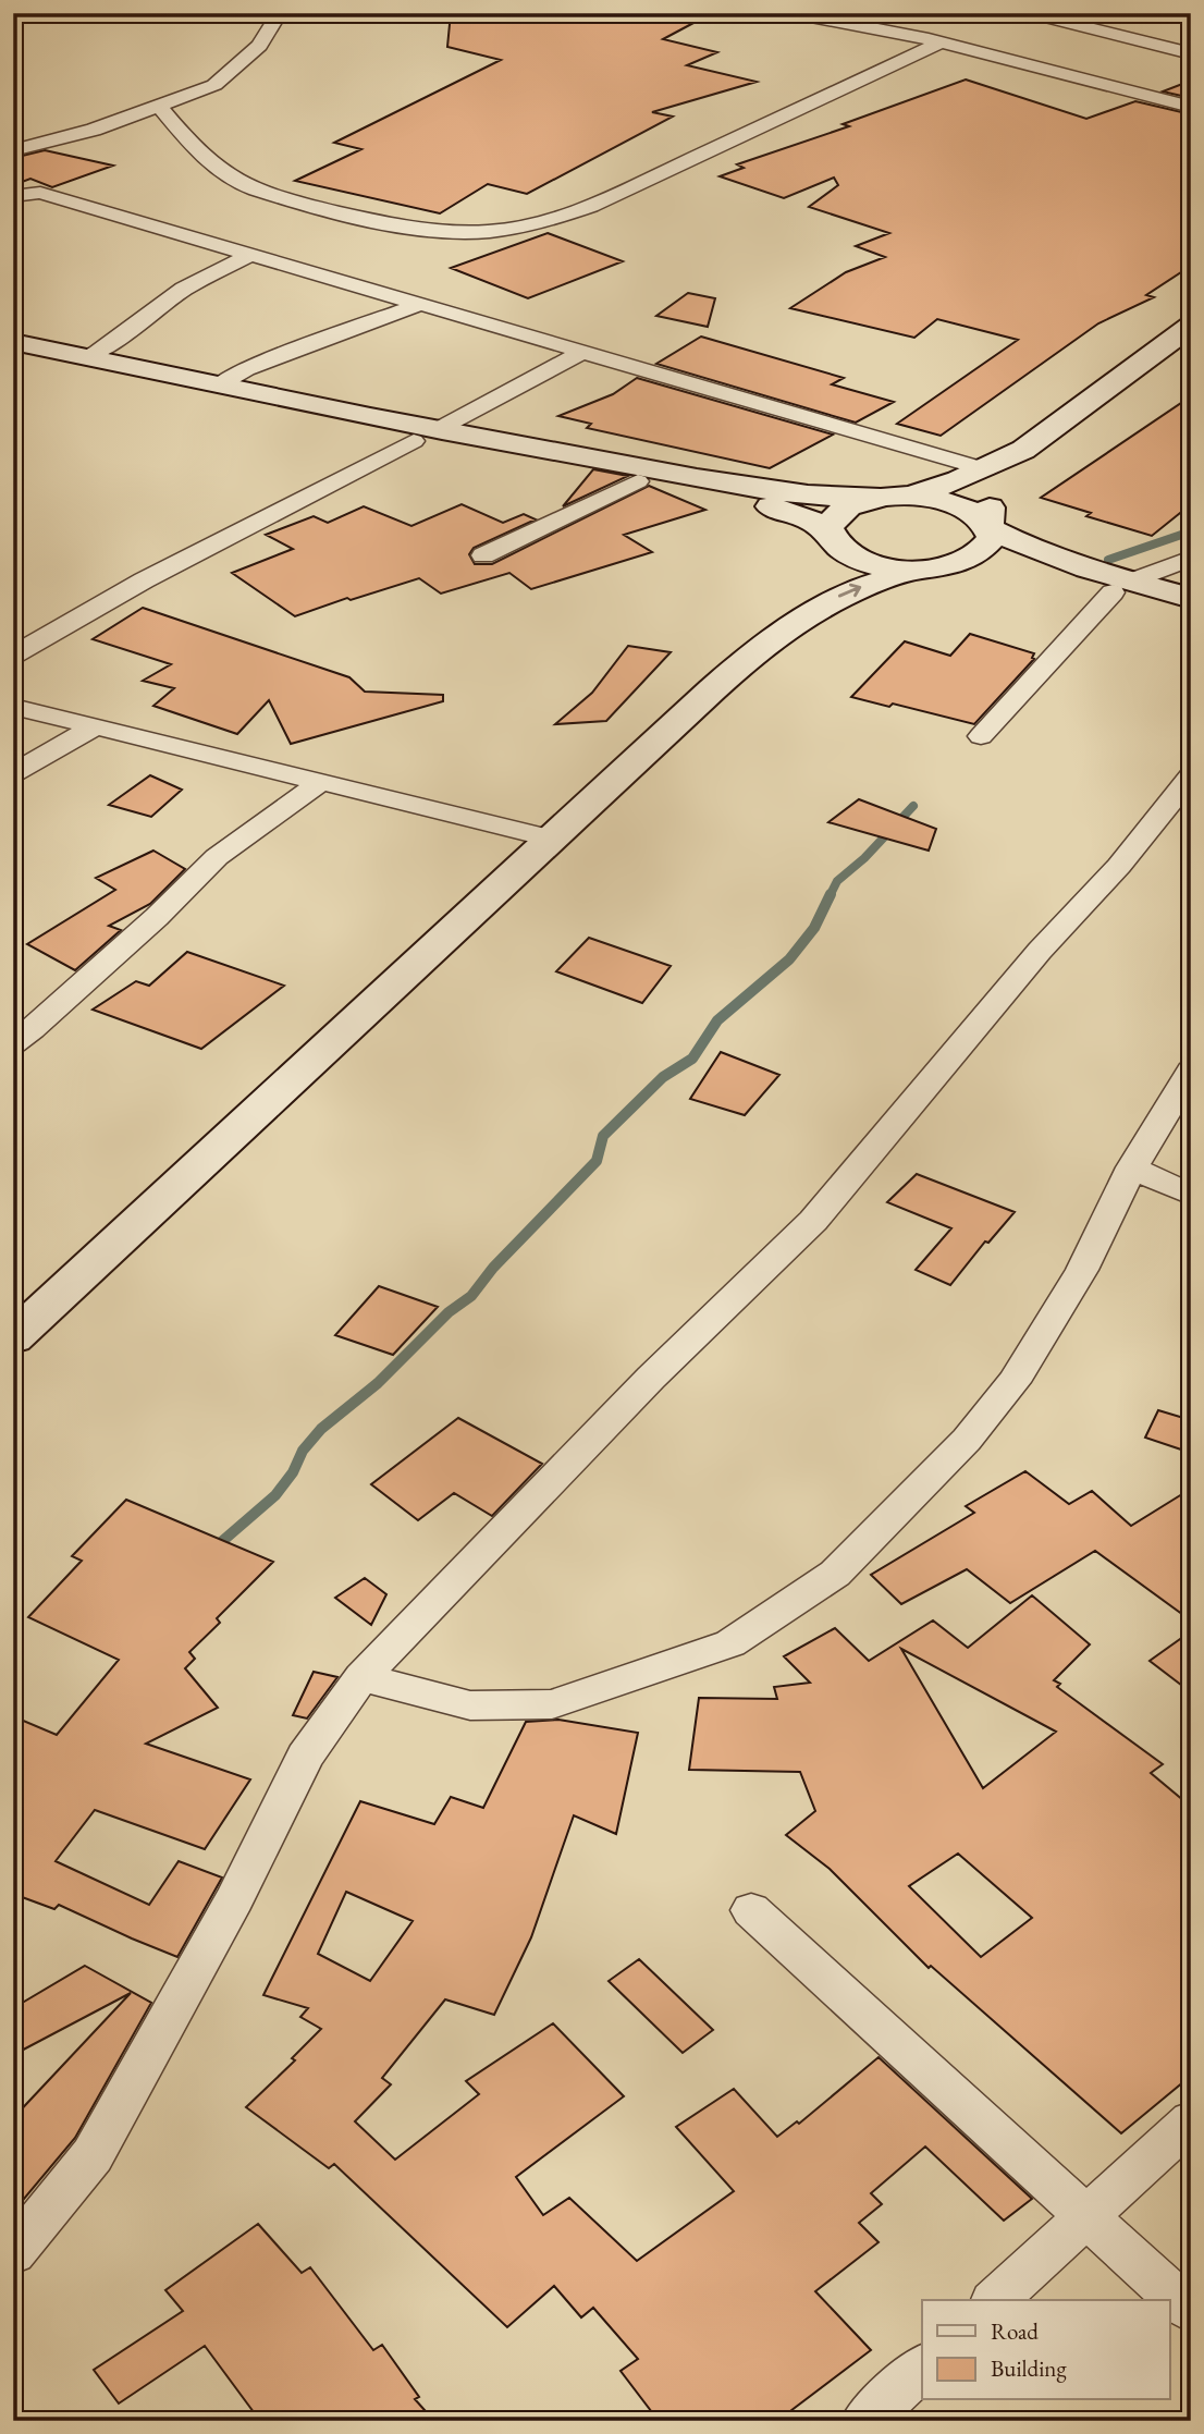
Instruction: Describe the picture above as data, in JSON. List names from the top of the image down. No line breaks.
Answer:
{"legend":["Road","Building"]}
